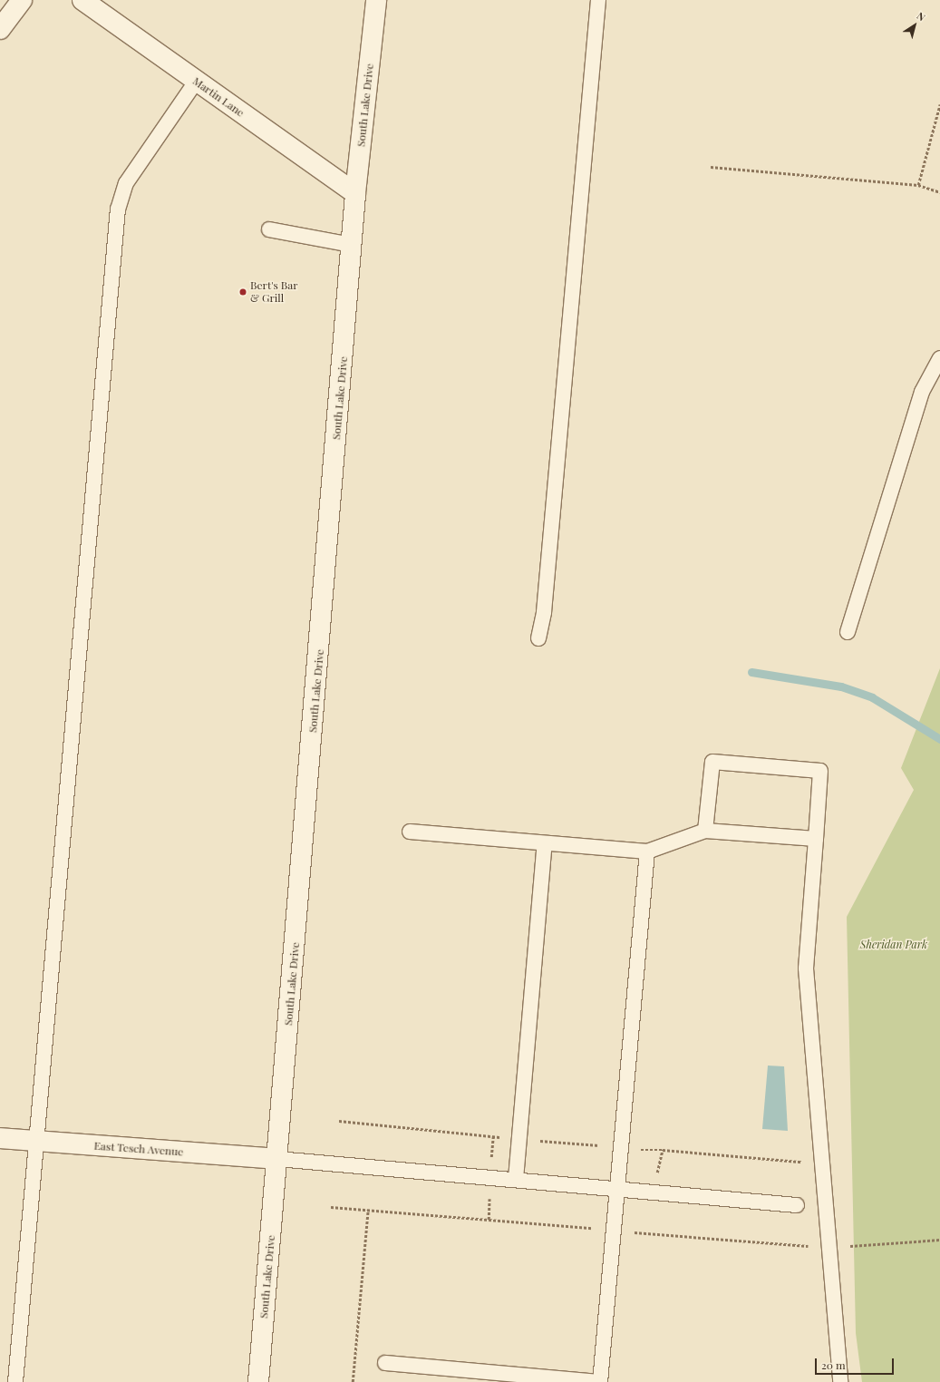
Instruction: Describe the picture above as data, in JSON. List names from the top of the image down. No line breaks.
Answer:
{"streets":{"main road":["Martin Lane","South Lake Drive","East Tesch Avenue"]},"crossings":[["Martin Lane","South Lake Drive"],["South Lake Drive","East Tesch Avenue"]],"parks":["Sheridan Park"],"places":["Bert's Bar & Grill"],"scale_bar":"20 m","north":"top right"}
